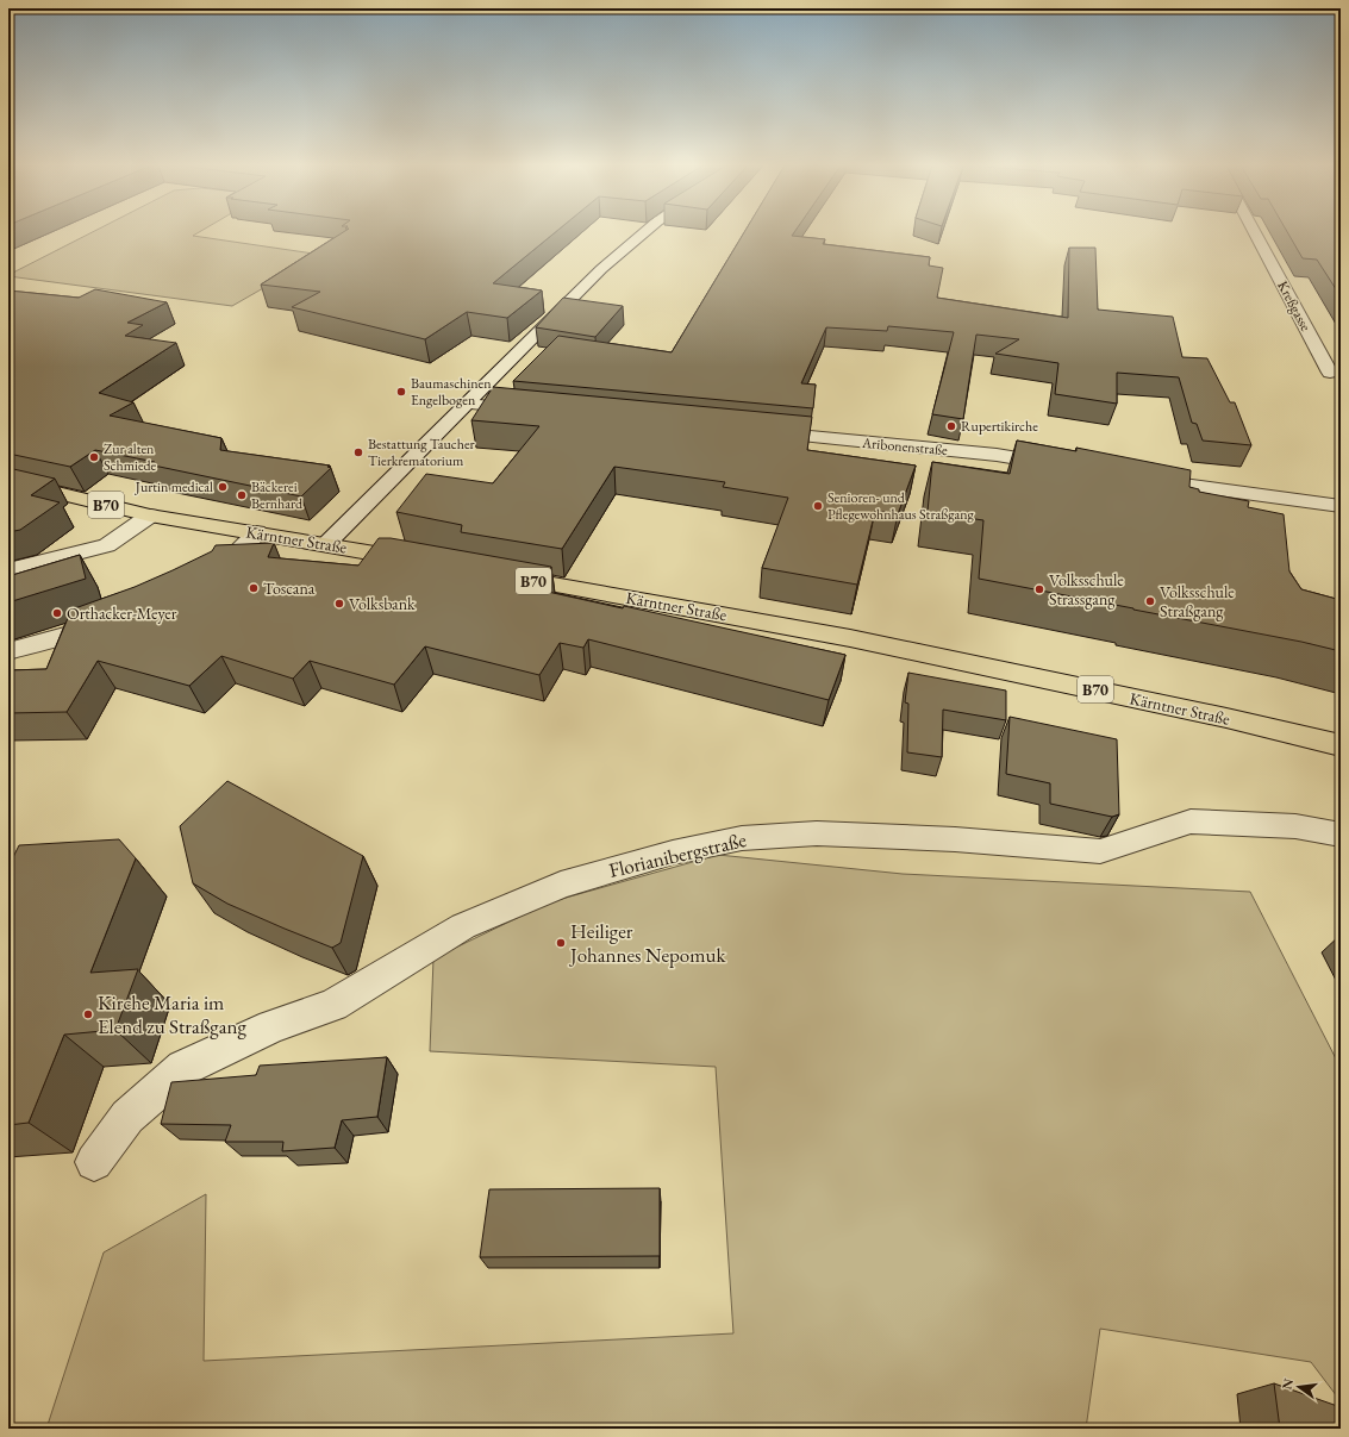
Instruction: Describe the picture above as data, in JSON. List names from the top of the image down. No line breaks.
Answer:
{"streets":{"main road":["B70","Kärntner Straße"],"street":["Kreßgasse","Aribonenstraße","Florianibergstraße"]},"places":["Baumaschinen Engelbogen","Rupertikirche","Bestattung Taucher Tierkrematorium","Zur alten Schmiede","Jurtin medical","Bäckerei Bernhard","Senioren- und Pflegewohnhaus Straßgang","Toscana","Volksschule Strassgang","Volksschule Straßgang","Volksbank","Orthacker-Meyer","Heiliger Johannes Nepomuk","Kirche Maria im Elend zu Straßgang"],"north":"left"}
